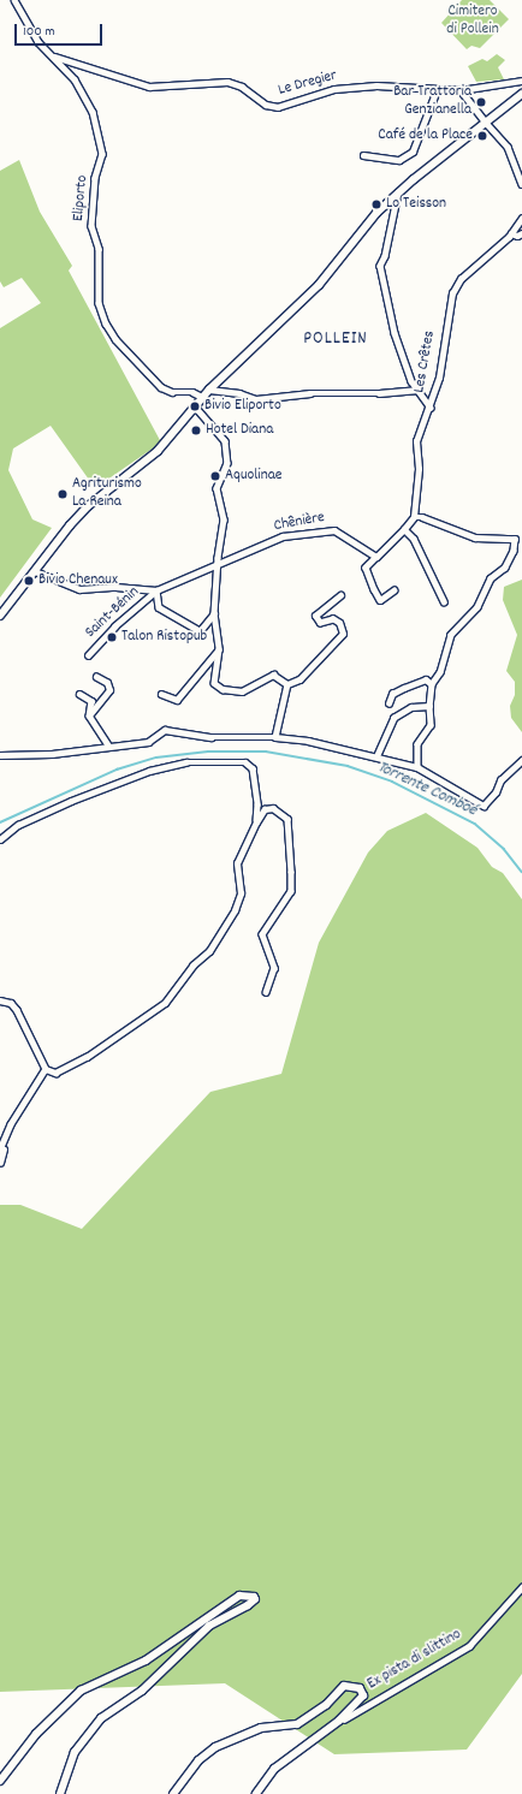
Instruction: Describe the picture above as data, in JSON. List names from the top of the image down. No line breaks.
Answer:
{"streets":{"street":["Le Dregier","Eliporto","Les Crêtes","Chênière","Saint-Bénin","Ex pista di slittino"]},"crossings":[["Le Dregier","Eliporto"],["Chênière","Saint-Bénin"]],"districts":["POLLEIN"],"water":["Torrente Comboé"],"parks":["Cimitero di Pollein"],"places":["Bar Trattoria Genzianella","Café de la Place","Lo Teisson","Bivio Eliporto","Hotel Diana","Aquolinae","Agriturismo La Reina","Bivio Chenaux","Talon Ristopub"],"scale_bar":"100 m"}
